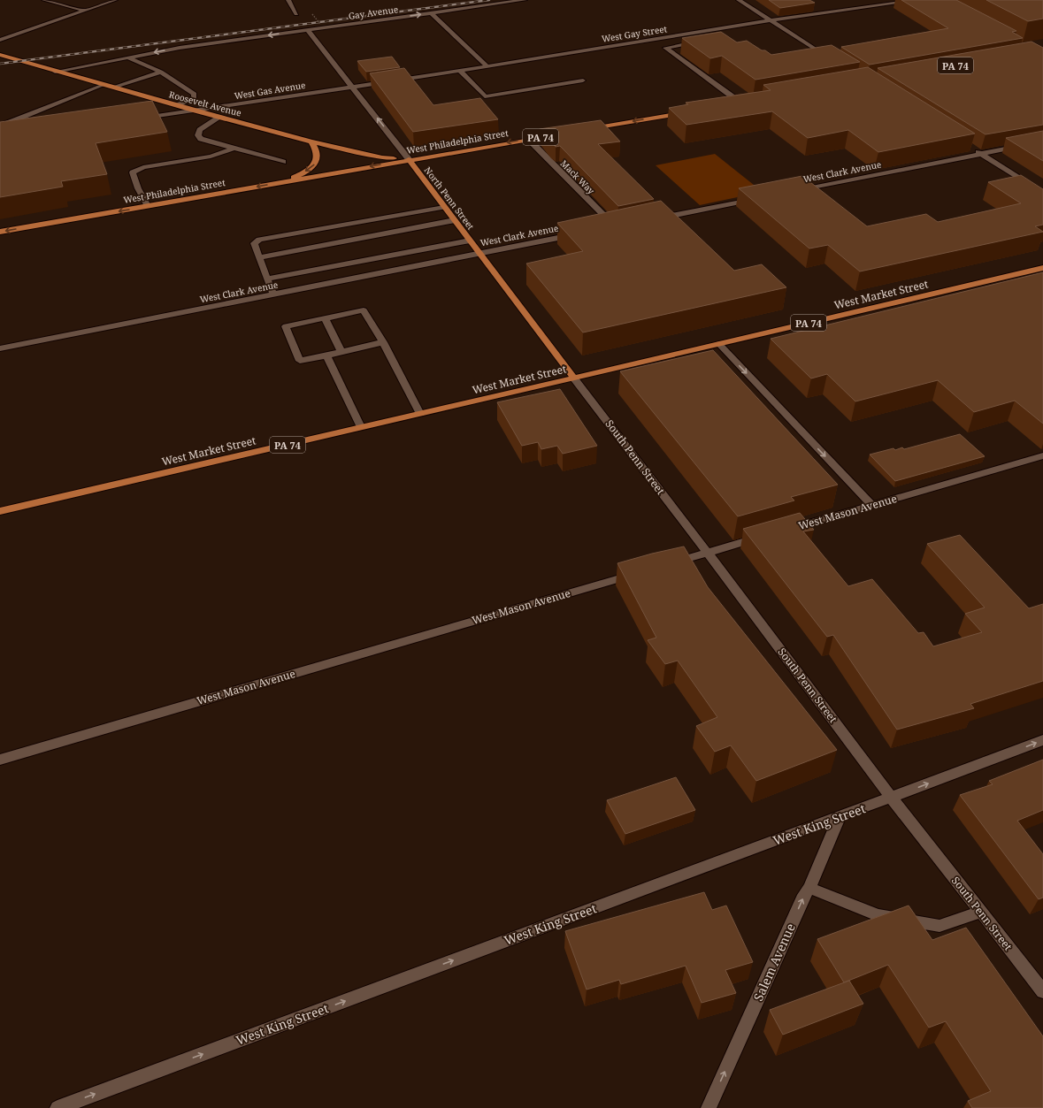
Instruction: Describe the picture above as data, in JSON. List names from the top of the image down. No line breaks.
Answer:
{"streets":{"main road":["PA 74","Roosevelt Avenue","West Philadelphia Street","North Penn Street","West Market Street"],"street":["Gay Avenue","West Gay Street","West Gas Avenue","West Clark Avenue","Mack Way","South Penn Street","West Mason Avenue","West King Street","Salem Avenue"]},"crossings":[["Gay Avenue","Roosevelt Avenue"],["Gay Avenue","North Penn Street"],["West Gay Street","West Gas Avenue"],["West Gay Street","North Penn Street"],["West Gas Avenue","Roosevelt Avenue"],["West Gas Avenue","North Penn Street"],["Roosevelt Avenue","West Philadelphia Street"],["Roosevelt Avenue","North Penn Street"],["West Philadelphia Street","Mack Way"],["West Philadelphia Street","North Penn Street"],["West Clark Avenue","North Penn Street"],["North Penn Street","West Market Street"],["North Penn Street","South Penn Street"],["West Market Street","South Penn Street"],["South Penn Street","West King Street"],["West King Street","Salem Avenue"]],"one_way":["West Philadelphia Street","West King Street","Salem Avenue"]}
